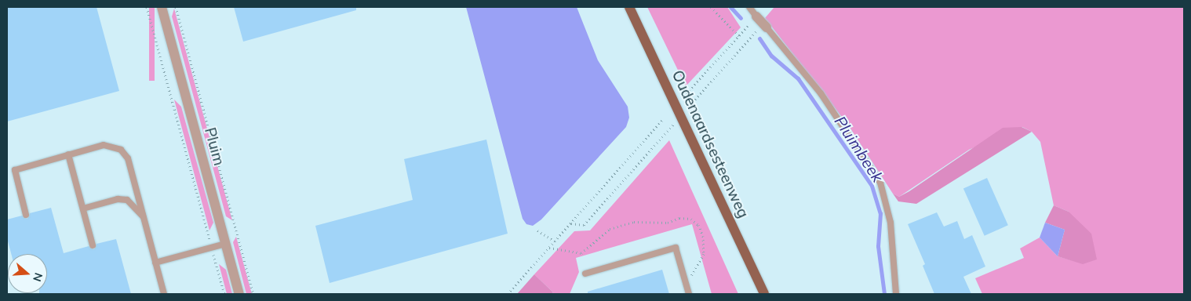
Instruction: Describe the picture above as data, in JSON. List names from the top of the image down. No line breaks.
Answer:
{"streets":{"main road":["Oudenaardsesteenweg"],"street":["Pluim"]},"water":["Pluimbeek"],"north":"right"}
